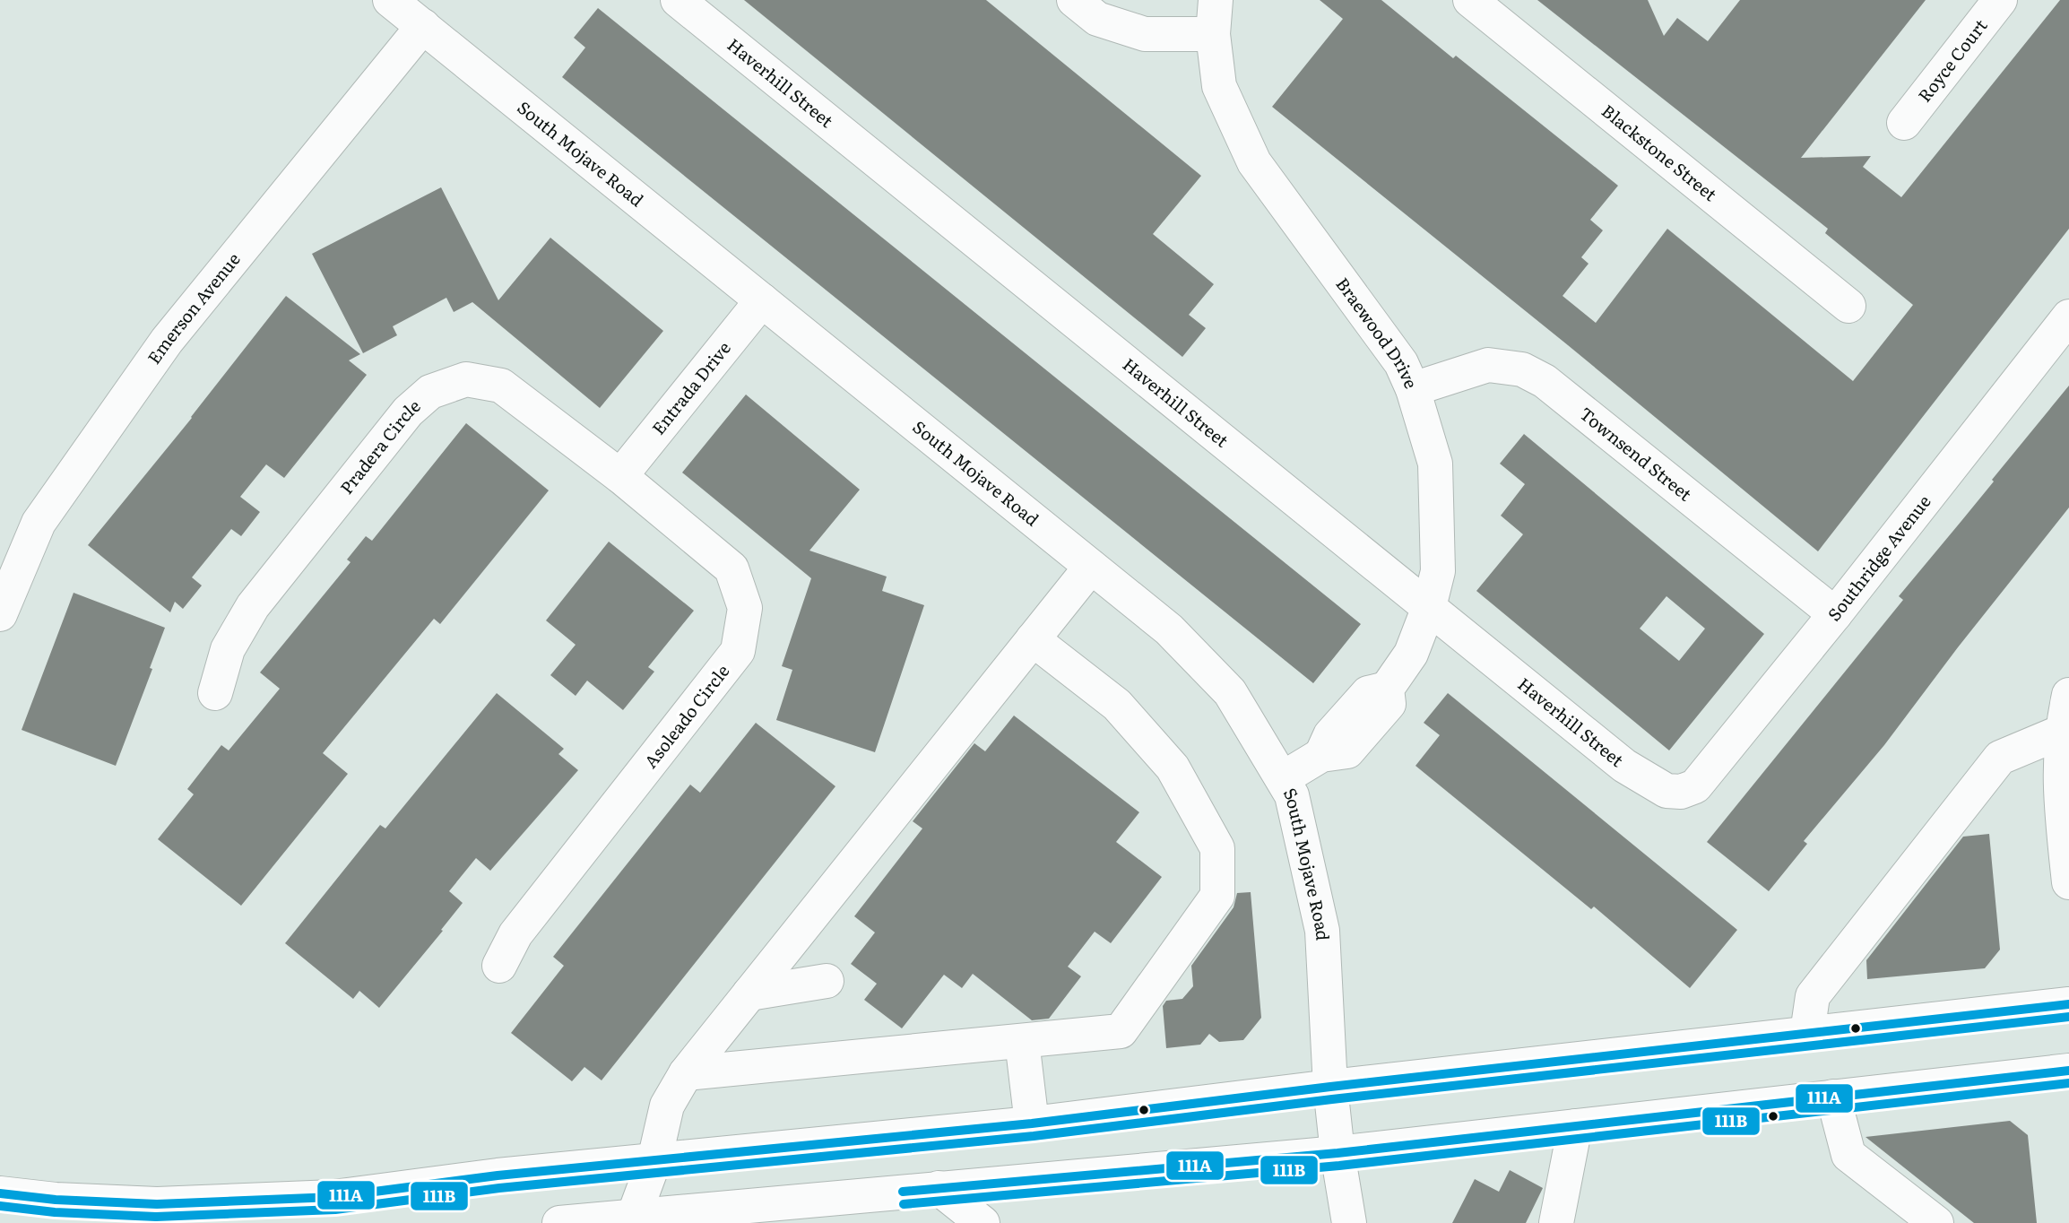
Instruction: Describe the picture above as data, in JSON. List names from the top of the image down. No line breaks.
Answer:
{"streets":{"street":["Royce Court","Haverhill Street","Blackstone Street","South Mojave Road","Emerson Avenue","Braewood Drive","Entrada Drive","Pradera Circle","Townsend Street","Southridge Avenue","Asoleado Circle"]},"crossings":[["Haverhill Street","Braewood Drive"],["Haverhill Street","Southridge Avenue"],["South Mojave Road","Emerson Avenue"],["South Mojave Road","Braewood Drive"],["South Mojave Road","Entrada Drive"],["Braewood Drive","Townsend Street"],["Entrada Drive","Pradera Circle"],["Entrada Drive","Asoleado Circle"],["Pradera Circle","Asoleado Circle"],["Townsend Street","Southridge Avenue"]],"lines":["transit line 111A","transit line 111B"]}
